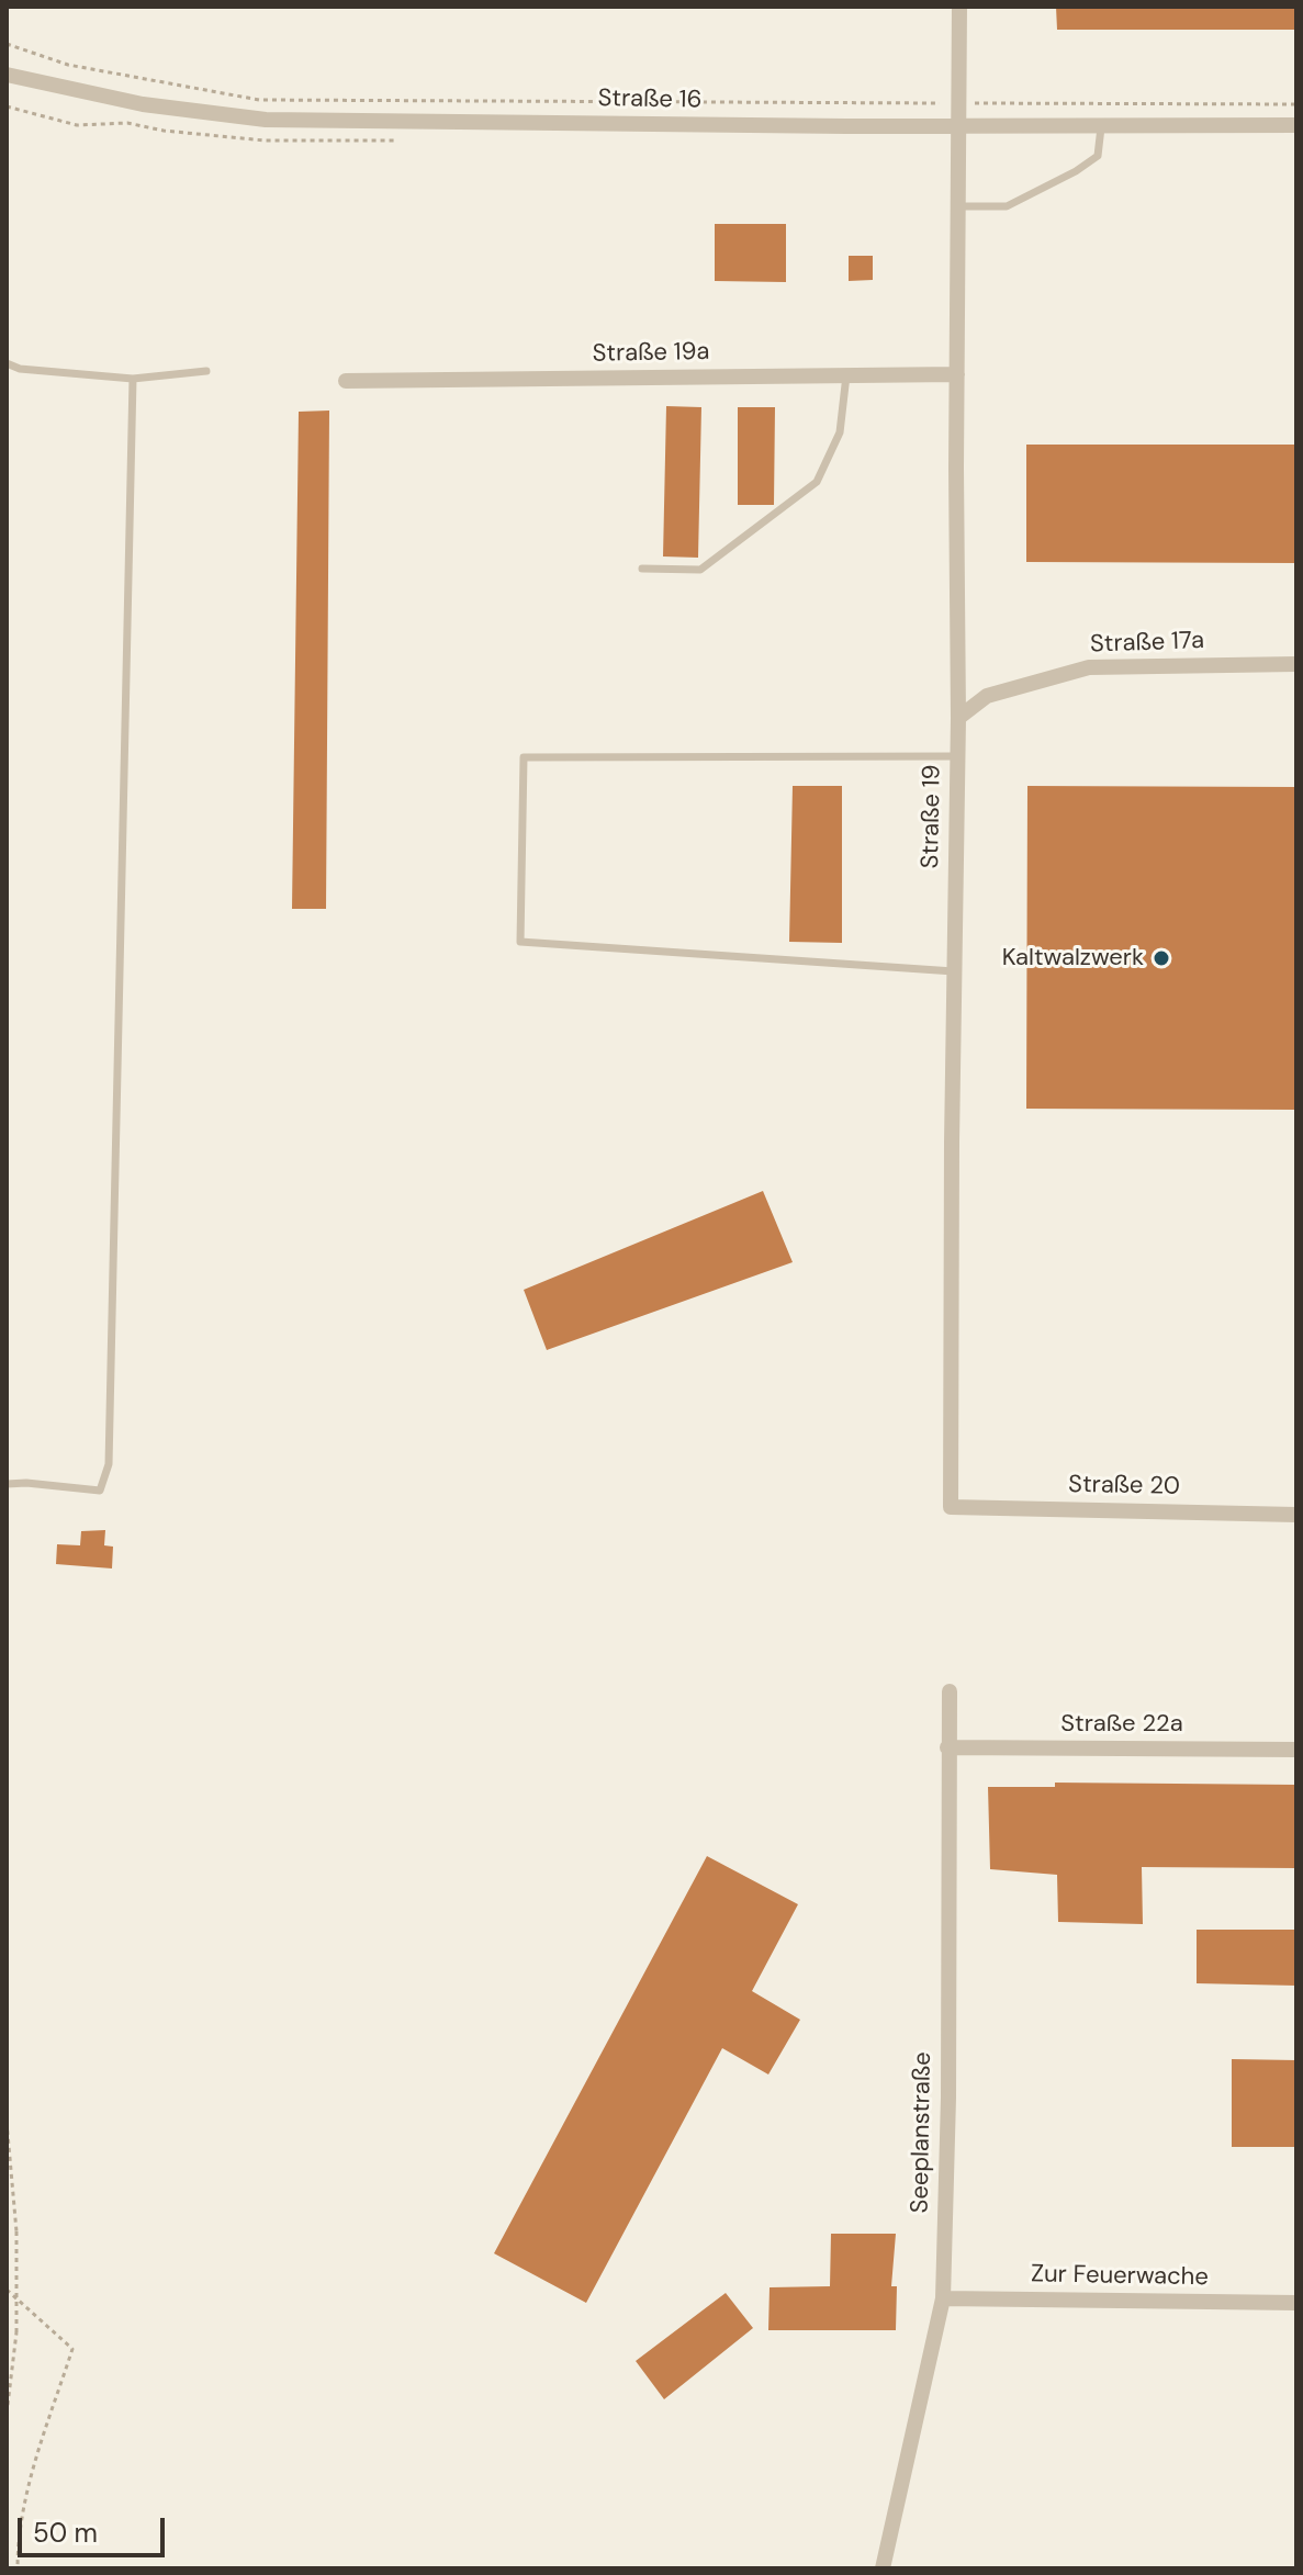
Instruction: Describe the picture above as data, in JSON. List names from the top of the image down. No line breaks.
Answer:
{"streets":{"street":["Straße 16","Straße 19a","Straße 17a","Straße 19","Straße 20","Straße 22a","Seeplanstraße","Zur Feuerwache"]},"crossings":[["Straße 16","Straße 19"],["Straße 19a","Straße 19"],["Straße 17a","Straße 19"],["Straße 19","Straße 20"],["Straße 22a","Seeplanstraße"],["Seeplanstraße","Zur Feuerwache"]],"places":["Kaltwalzwerk"],"scale_bar":"50 m"}
